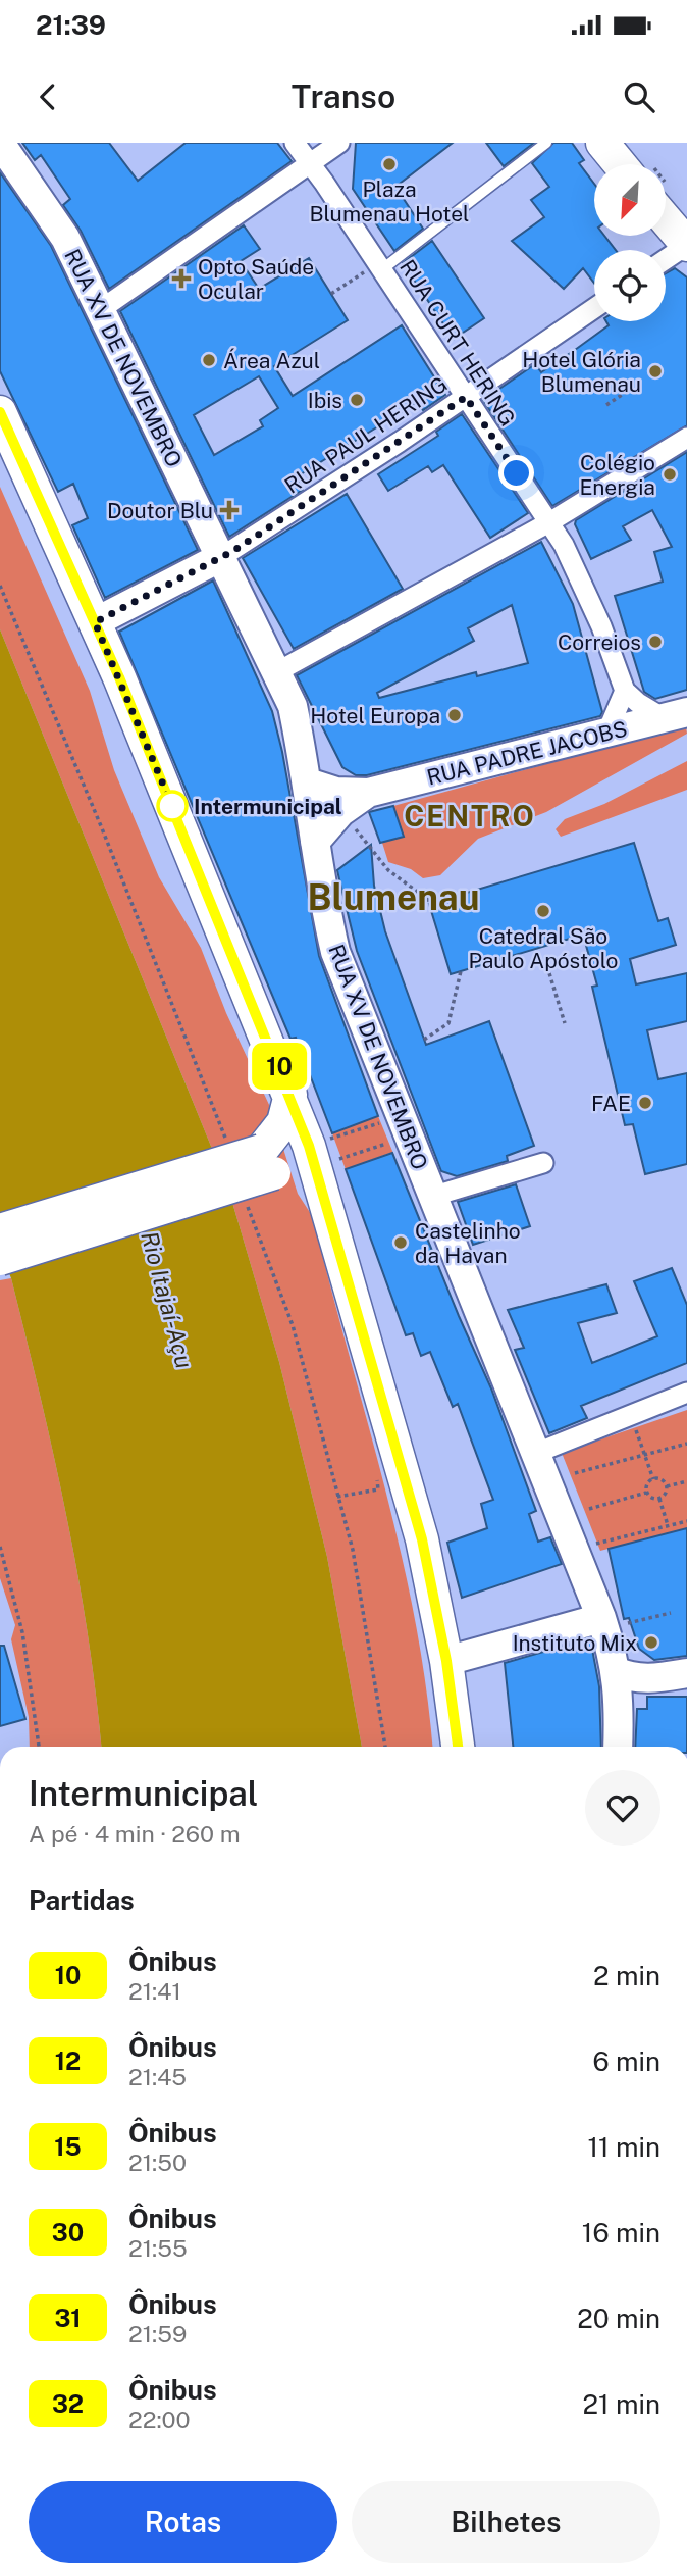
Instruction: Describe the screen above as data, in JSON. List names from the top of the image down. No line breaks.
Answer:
{"streets":{"street":["RUA CURT HERING","RUA XV DE NOVEMBRO","RUA PAUL HERING","RUA PADRE JACOBS"]},"crossings":[["RUA CURT HERING","RUA PAUL HERING"],["RUA XV DE NOVEMBRO","RUA PAUL HERING"],["RUA XV DE NOVEMBRO","RUA PADRE JACOBS"]],"districts":["CENTRO","Blumenau"],"water":["Rio Itajaí-Açu"],"places":{"other":["Plaza Blumenau Hotel","Área Azul","Hotel Glória Blumenau","Ibis","Colégio Energia","Correios","Hotel Europa","Intermunicipal","Catedral São Paulo Apóstolo","FAE","Castelinho da Havan","Instituto Mix"],"health":["Opto Saúde Ocular","Doutor Blu"]},"lines":["bus line 10"],"north":"bottom left","page":{"status":"21:39","header":"Transo","on_map":"10","heading":[["Intermunicipal","A pé · 4 min · 260 m"],"Partidas"],"list":[{"mark":"10","name":"Ônibus","note":"21:41","value":"2 min"},{"mark":"12","name":"Ônibus","note":"21:45","value":"6 min"},{"mark":"15","name":"Ônibus","note":"21:50","value":"11 min"},{"mark":"30","name":"Ônibus","note":"21:55","value":"16 min"},{"mark":"31","name":"Ônibus","note":"21:59","value":"20 min"},{"mark":"32","name":"Ônibus","note":"22:00","value":"21 min"}],"buttons":["Rotas","Bilhetes"]}}
